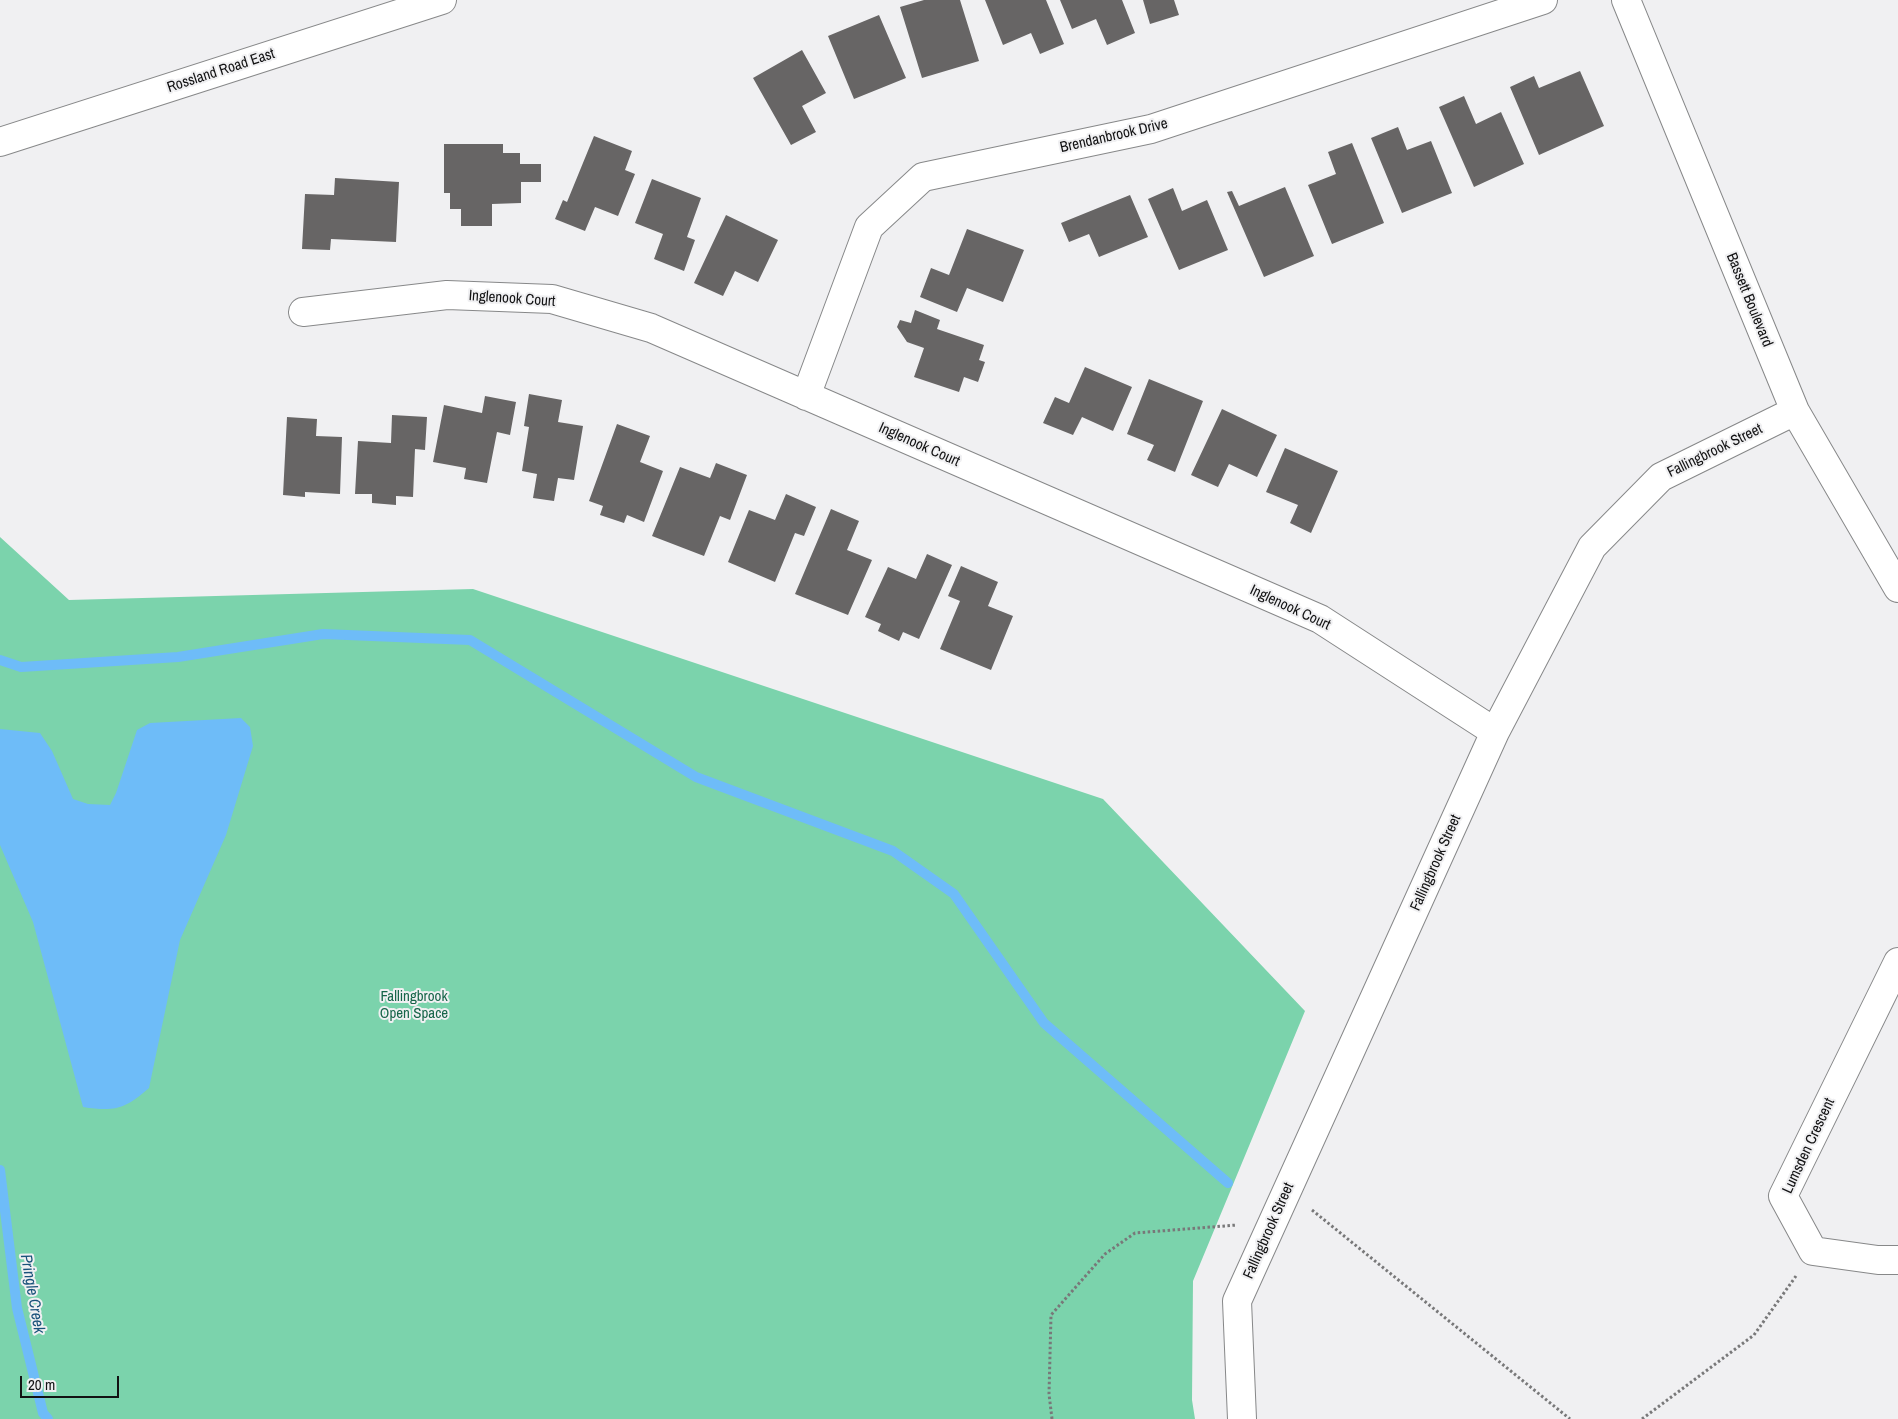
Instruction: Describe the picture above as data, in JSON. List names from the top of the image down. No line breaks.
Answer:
{"streets":{"street":["Rossland Road East","Brendanbrook Drive","Inglenook Court","Bassett Boulevard","Fallingbrook Street","Lumsden Crescent"]},"crossings":[["Brendanbrook Drive","Inglenook Court"],["Inglenook Court","Fallingbrook Street"],["Bassett Boulevard","Fallingbrook Street"]],"water":["Pringle Creek"],"parks":["Fallingbrook Open Space"],"scale_bar":"20 m"}
